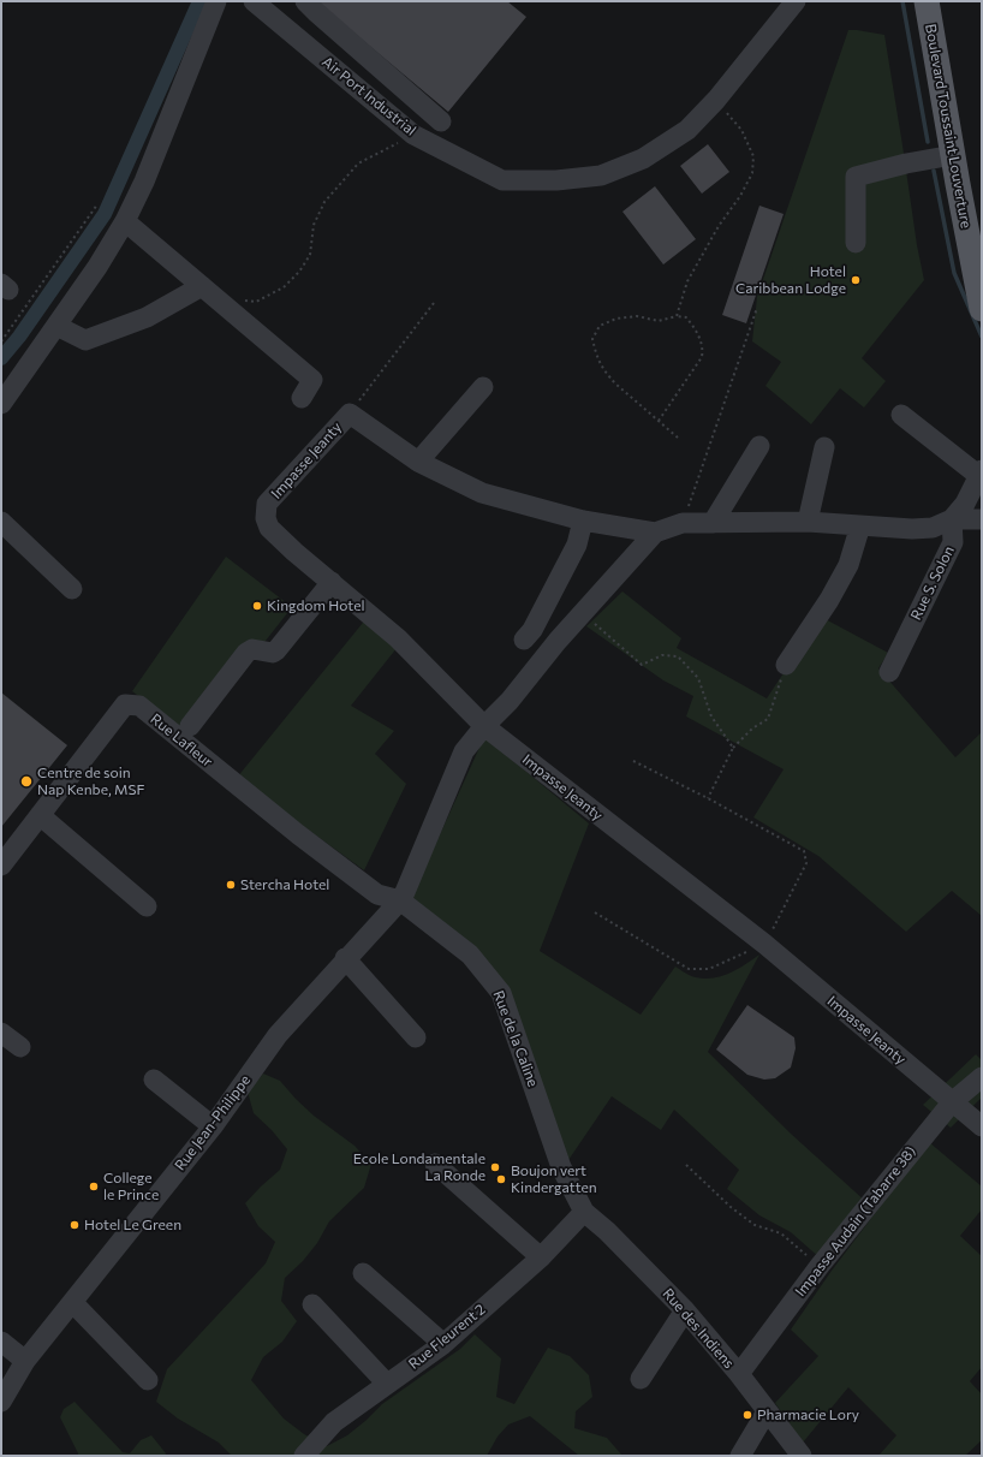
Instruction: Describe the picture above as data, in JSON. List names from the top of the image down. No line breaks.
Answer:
{"streets":{"main road":["Boulevard Toussaint Louverture"],"street":["Air Port Industrial","Impasse Jeanty","Rue S. Solon","Rue Lafleur","Rue de la Caline","Rue Jean-Philippe","Impasse Audain (Tabarre 38)","Rue des Indiens","Rue Fleurent 2"]},"crossings":[["Impasse Jeanty","Rue Jean-Philippe"],["Impasse Jeanty","Impasse Audain (Tabarre 38)"],["Rue Lafleur","Rue de la Caline"],["Rue Lafleur","Rue Jean-Philippe"],["Rue de la Caline","Rue Jean-Philippe"],["Rue de la Caline","Rue des Indiens"],["Rue de la Caline","Rue Fleurent 2"],["Impasse Audain (Tabarre 38)","Rue des Indiens"],["Rue des Indiens","Rue Fleurent 2"]],"places":["Hotel Caribbean Lodge","Kingdom Hotel","Centre de soin Nap Kenbe, MSF","Stercha Hotel","Ecole Londamentale La Ronde","Boujon vert Kindergatten","College le Prince","Hotel Le Green","Pharmacie Lory"]}
